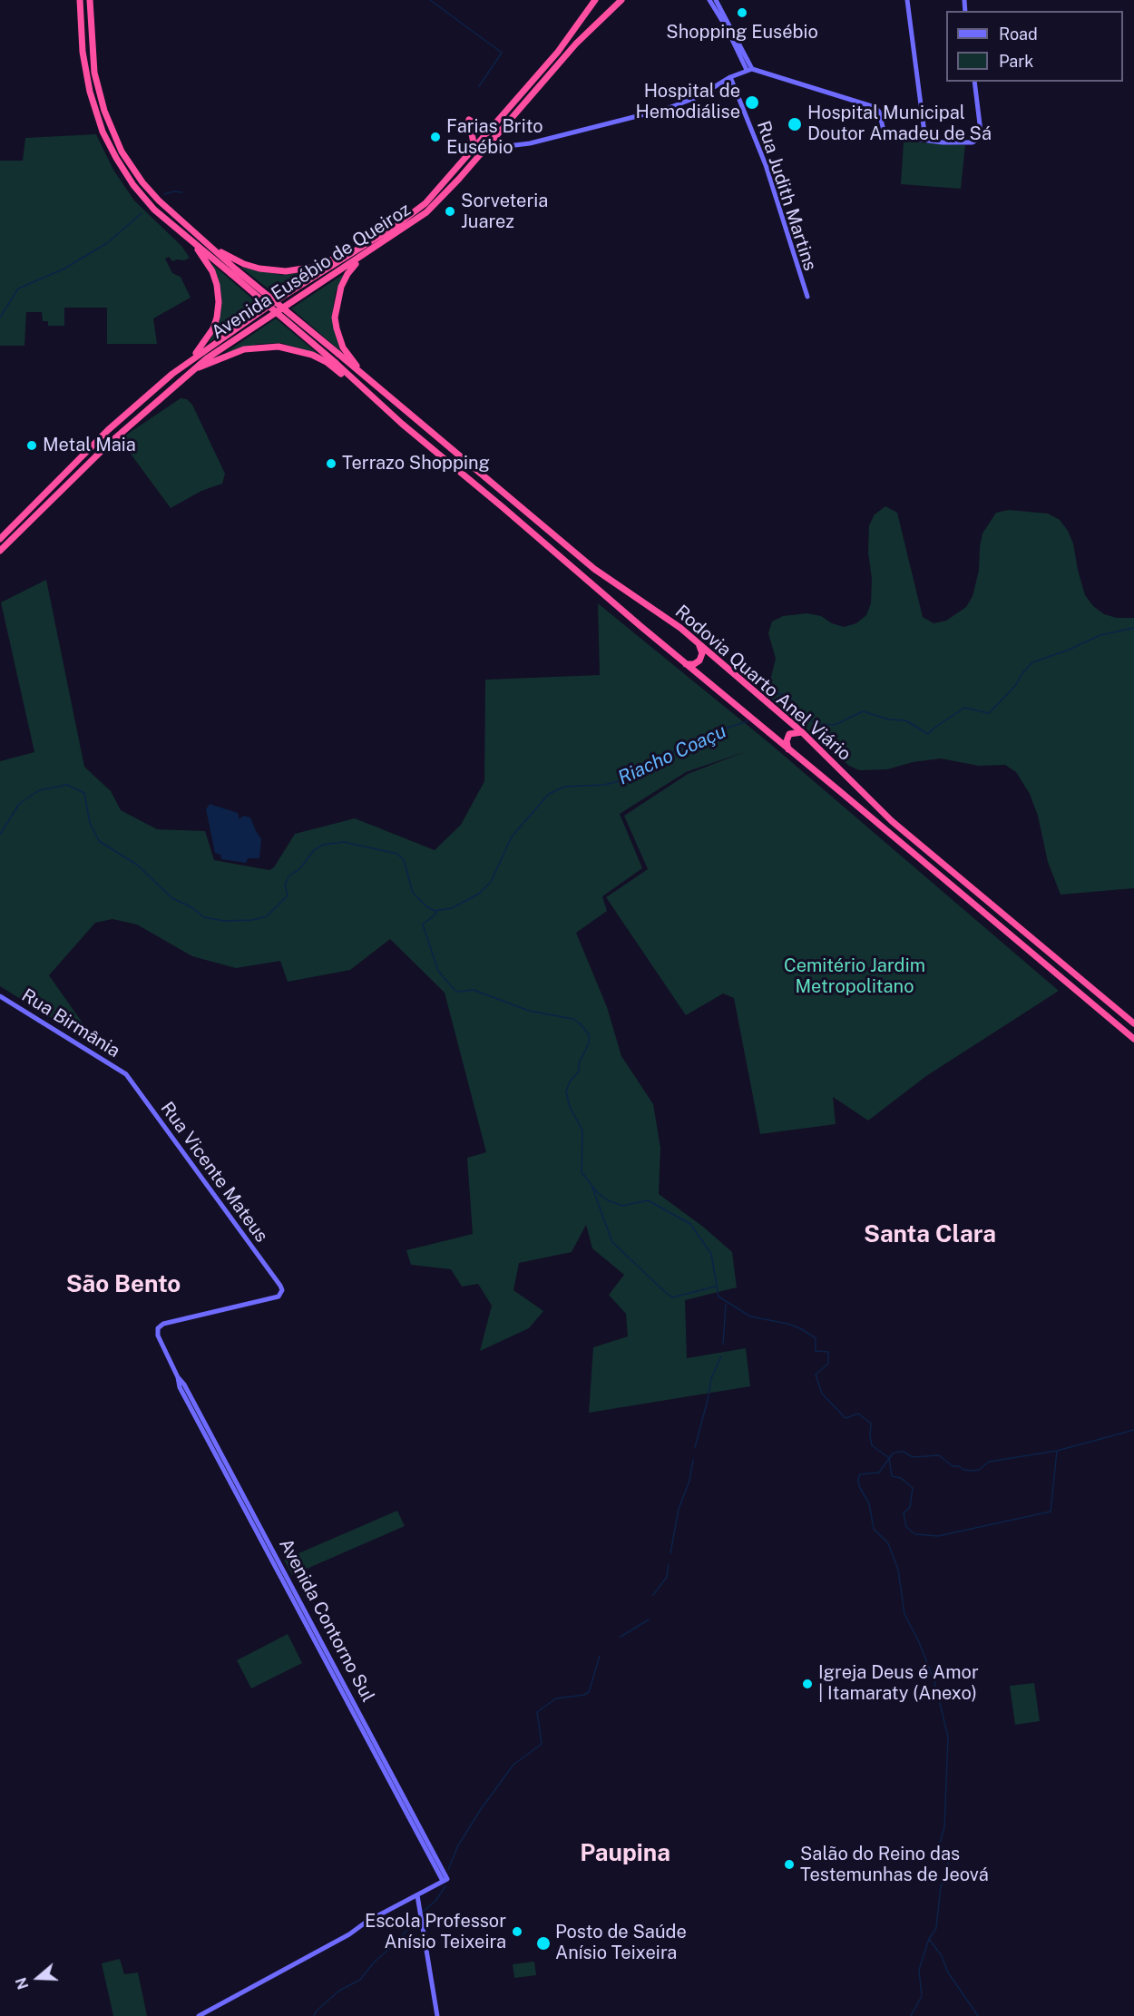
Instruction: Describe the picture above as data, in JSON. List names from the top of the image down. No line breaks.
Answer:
{"streets":{"highway":["Avenida Eusébio de Queiroz","Rodovia Quarto Anel Viário"],"street":["Rua Judith Martins","Rua Birmânia","Rua Vicente Mateus","Avenida Contorno Sul"]},"crossings":[["Rua Birmânia","Rua Vicente Mateus"],["Rua Vicente Mateus","Avenida Contorno Sul"]],"districts":["Santa Clara","São Bento","Paupina"],"water":["Riacho Coaçu"],"parks":["Cemitério Jardim Metropolitano"],"places":["Shopping Eusébio","Hospital de Hemodiálise","Hospital Municipal Doutor Amadeu de Sá","Farias Brito Eusébio","Sorveteria Juarez","Metal Maia","Terrazo Shopping","Igreja Deus é Amor | Itamaraty (Anexo)","Salão do Reino das Testemunhas de Jeová","Escola Professor Anísio Teixeira","Posto de Saúde Anísio Teixeira"],"legend":["Road","Park"],"north":"left"}
